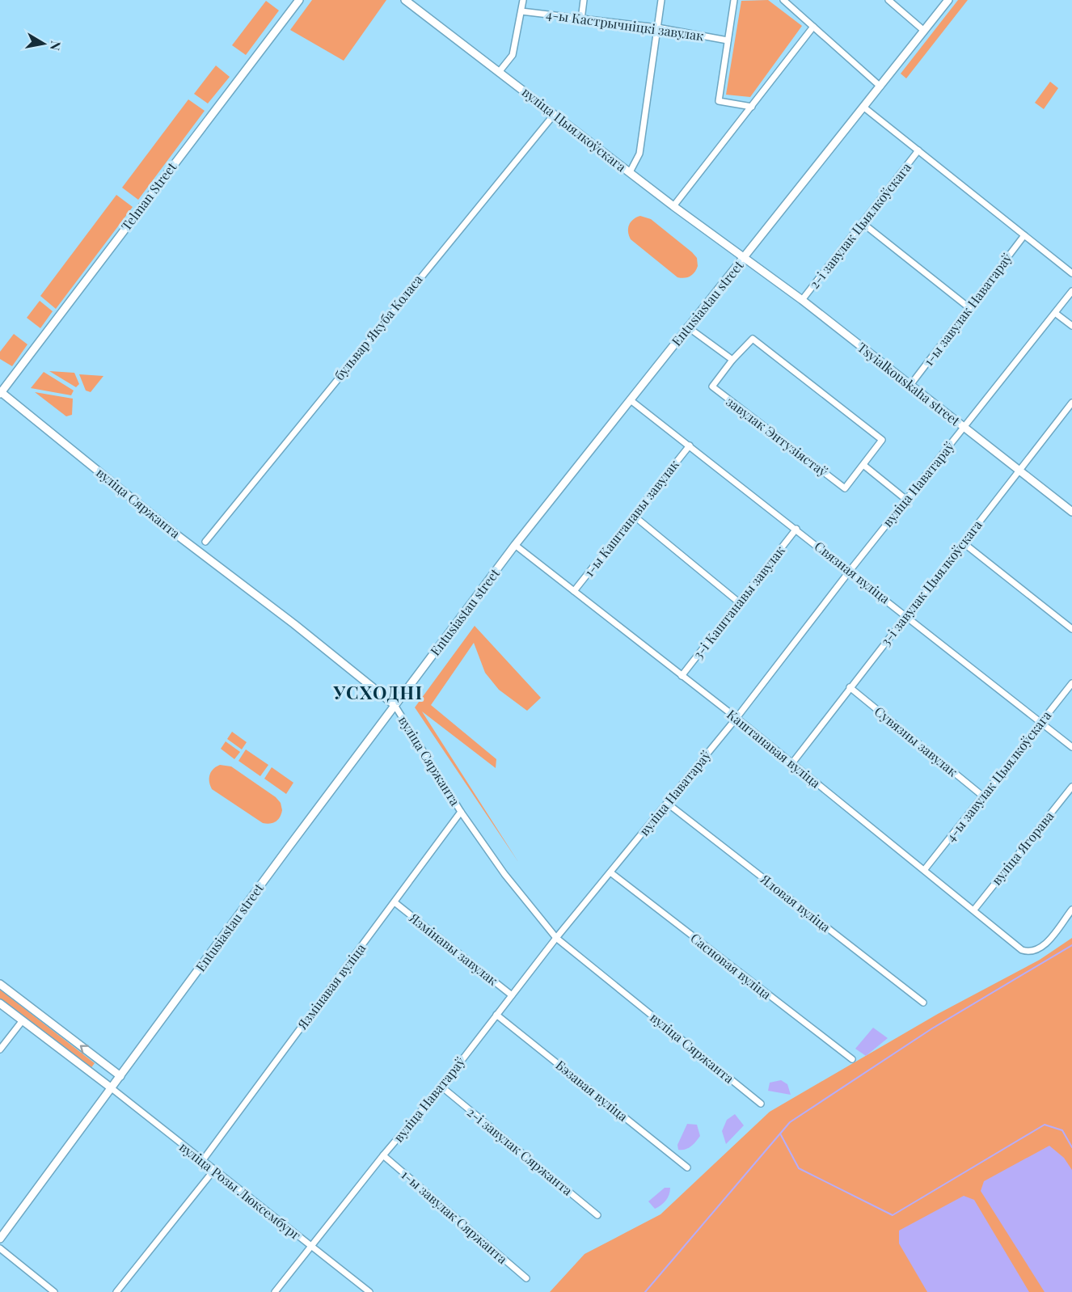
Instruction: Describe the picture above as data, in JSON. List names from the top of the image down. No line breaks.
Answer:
{"streets":{"main road":["вуліца Цыялкоўскага","Telman Street","Entusiastau street","Tsyialkouskaha street","вуліца Сяржанта"],"street":["4-ы Кастрычніцкі завулак","2-і завулак Цыялкоўскага","1-ы завулак Наватараў","бульвар Якуба Коласа","завулак Энтузіястаў","вуліца Наватараў","1-ы Каштанавы завулак","Связная вуліца","3-і завулак Цыялкоўскага","3-і Каштанавы завулак","Сувязны завулак","Каштанавая вуліца","4-ы завулак Цыялкоўскага","вуліца Ягорава","Яловая вуліца","Язмінавы завулак","Сасновая вуліца","Язмінавая вуліца","Бэзавая вуліца","2-і завулак Сяржанта","вуліца Розы Люксембург","1-ы завулак Сяржанта"]},"crossings":[["вуліца Цыялкоўскага","Entusiastau street"],["вуліца Цыялкоўскага","бульвар Якуба Коласа"],["вуліца Цыялкоўскага","Tsyialkouskaha street"],["Telman Street","вуліца Сяржанта"],["2-і завулак Цыялкоўскага","Tsyialkouskaha street"],["Entusiastau street","Tsyialkouskaha street"],["Entusiastau street","вуліца Сяржанта"],["Entusiastau street","Связная вуліца"],["Entusiastau street","Каштанавая вуліца"],["Entusiastau street","вуліца Розы Люксембург"],["1-ы завулак Наватараў","Tsyialkouskaha street"],["Tsyialkouskaha street","вуліца Наватараў"],["Tsyialkouskaha street","3-і завулак Цыялкоўскага"],["вуліца Наватараў","вуліца Сяржанта"],["вуліца Наватараў","Связная вуліца"],["вуліца Наватараў","Каштанавая вуліца"],["вуліца Наватараў","Яловая вуліца"],["вуліца Наватараў","Язмінавы завулак"],["вуліца Наватараў","Сасновая вуліца"],["вуліца Наватараў","Бэзавая вуліца"],["вуліца Наватараў","2-і завулак Сяржанта"],["вуліца Наватараў","вуліца Розы Люксембург"],["вуліца Наватараў","1-ы завулак Сяржанта"],["вуліца Сяржанта","Язмінавая вуліца"],["1-ы Каштанавы завулак","Связная вуліца"],["1-ы Каштанавы завулак","Каштанавая вуліца"],["Связная вуліца","3-і завулак Цыялкоўскага"],["Связная вуліца","3-і Каштанавы завулак"],["Связная вуліца","4-ы завулак Цыялкоўскага"],["3-і завулак Цыялкоўскага","Сувязны завулак"],["3-і завулак Цыялкоўскага","Каштанавая вуліца"],["3-і Каштанавы завулак","Каштанавая вуліца"],["Сувязны завулак","4-ы завулак Цыялкоўскага"],["Каштанавая вуліца","4-ы завулак Цыялкоўскага"],["Каштанавая вуліца","вуліца Ягорава"],["Язмінавы завулак","Язмінавая вуліца"],["Язмінавая вуліца","вуліца Розы Люксембург"]],"districts":["УСХОДНІ"],"north":"right"}
